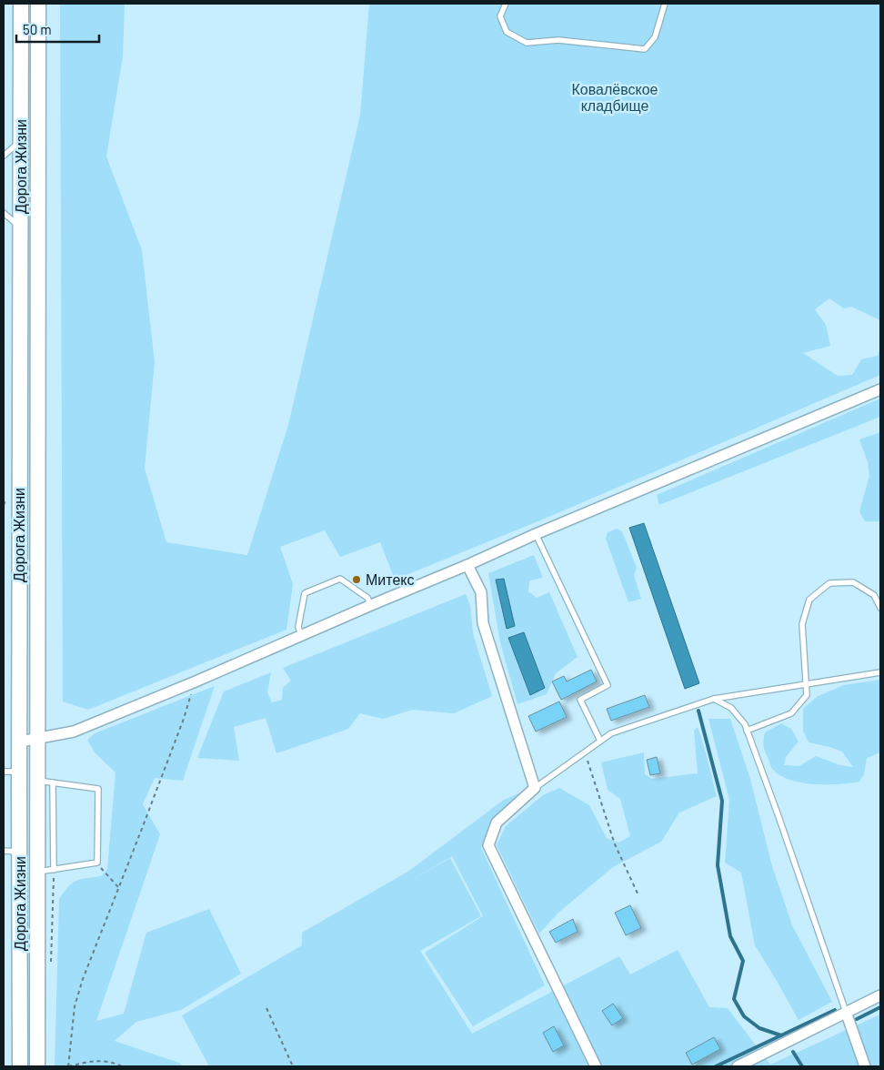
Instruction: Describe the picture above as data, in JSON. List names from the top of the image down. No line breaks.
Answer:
{"streets":{"main road":["Дорога Жизни"]},"parks":["Ковалёвское кладбище"],"places":["Митекс"],"scale_bar":"50 m"}
